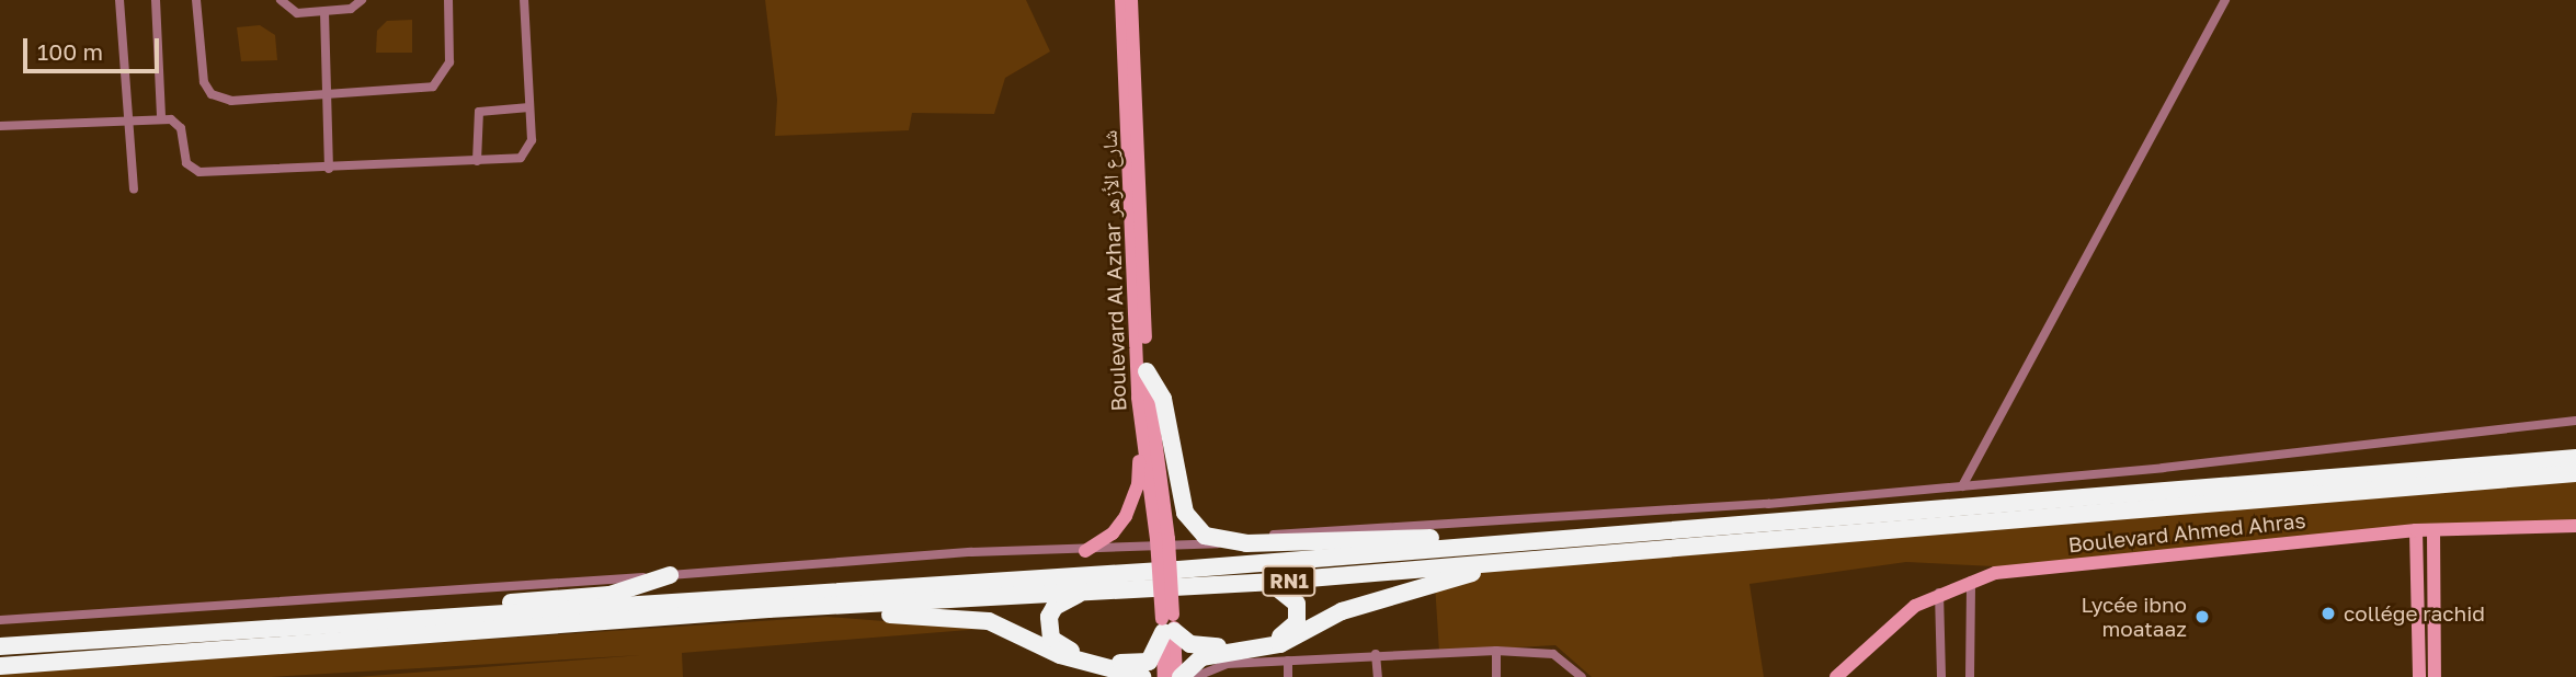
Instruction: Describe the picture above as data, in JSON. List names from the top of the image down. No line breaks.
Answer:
{"streets":{"highway":["RN1"],"main road":["Boulevard Al Azhar شارع الأزهر","Boulevard Ahmed Ahras"]},"places":["collége rachid","Lycée ibno moataaz"],"scale_bar":"100 m"}
